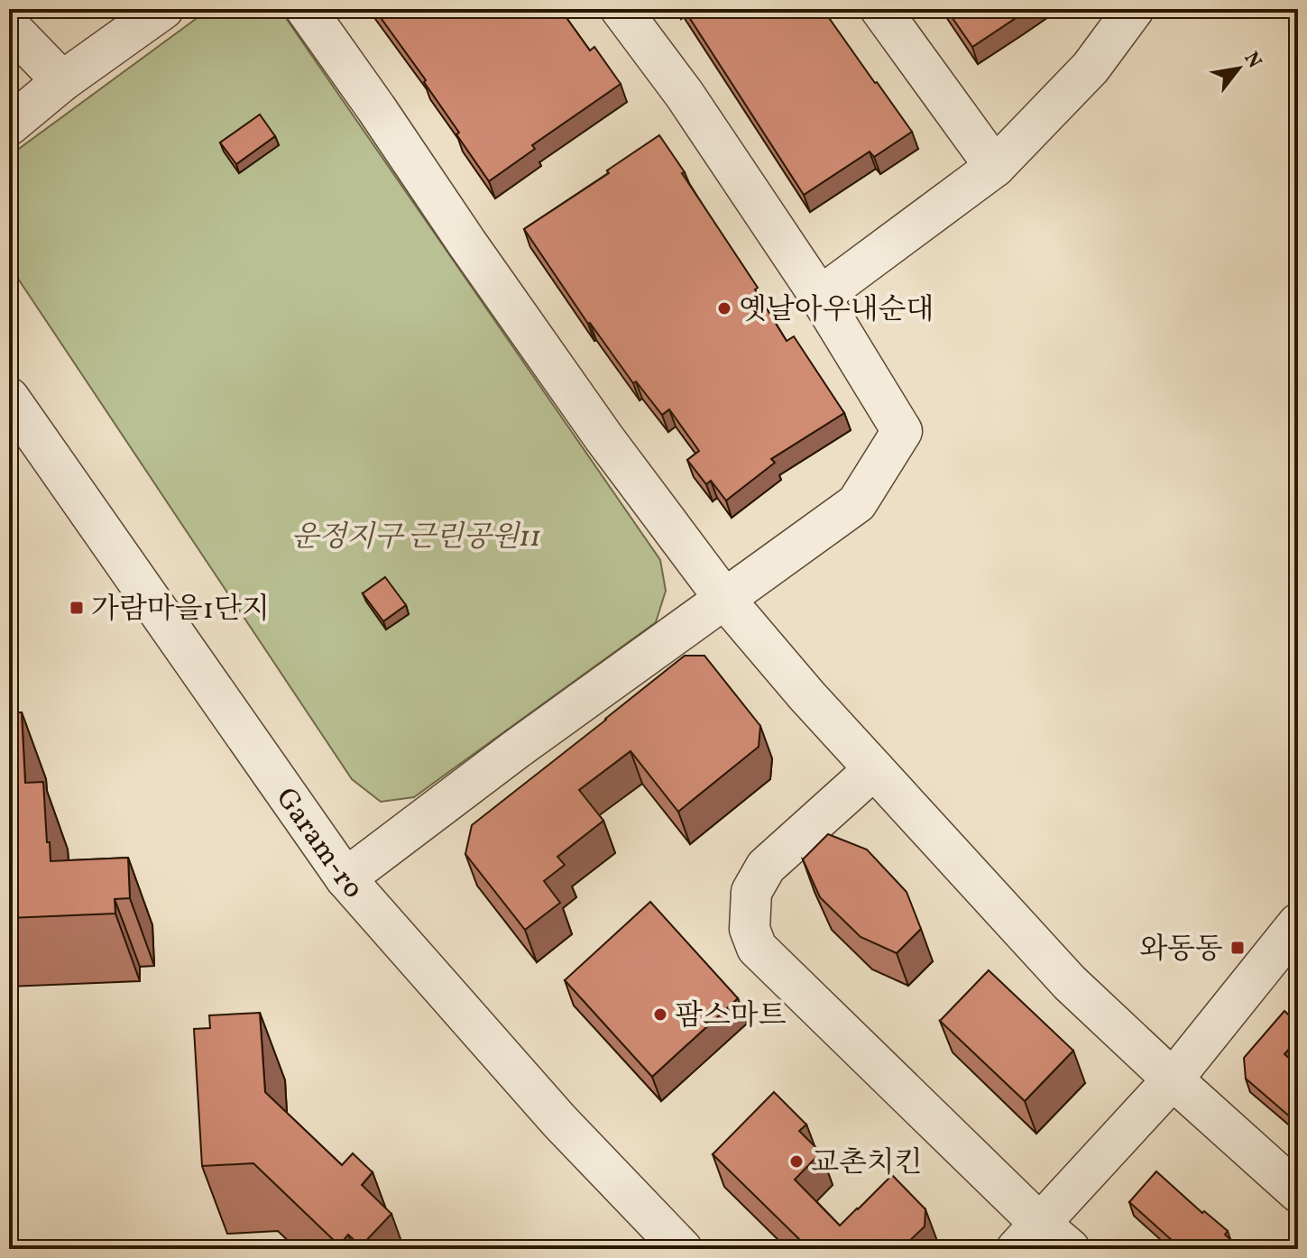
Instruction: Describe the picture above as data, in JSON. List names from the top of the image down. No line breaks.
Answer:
{"streets":{"street":["Garam-ro"]},"parks":["운정지구 근린공원11"],"places":{"other":["옛날아우내순대","팜스마트","교촌치킨"],"transit":["가람마을1단지","와동동"]},"north":"top right"}
